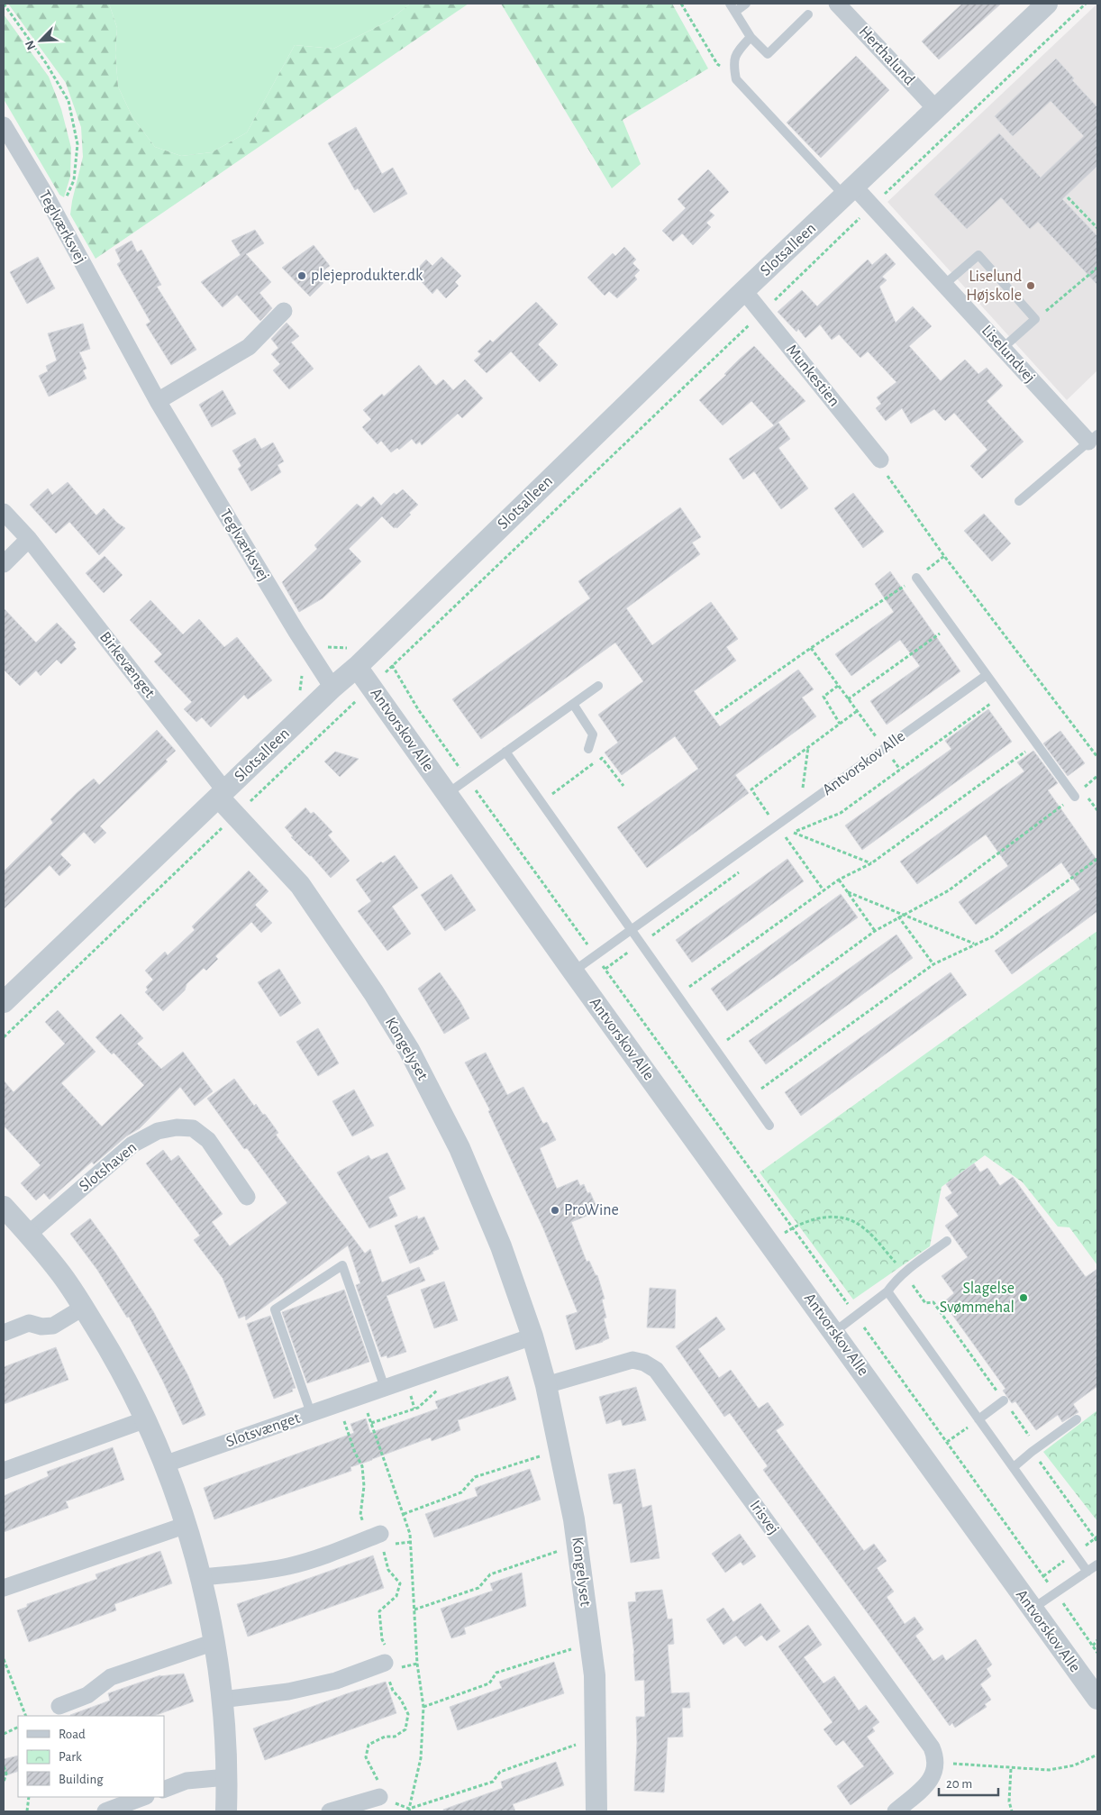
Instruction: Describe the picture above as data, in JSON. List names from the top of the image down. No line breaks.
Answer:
{"streets":{"street":["Herthalund","Teglværksvej","Slotsalleen","Liselundvej","Munkestien","Birkevænget","Antvorskov Alle","Kongelyset","Slotshaven","Slotsvænget","Irisvej"]},"crossings":[["Herthalund","Slotsalleen"],["Teglværksvej","Slotsalleen"],["Slotsalleen","Liselundvej"],["Slotsalleen","Munkestien"],["Slotsalleen","Birkevænget"],["Slotsalleen","Antvorskov Alle"],["Slotsalleen","Kongelyset"],["Birkevænget","Kongelyset"],["Kongelyset","Irisvej"]],"places":["plejeprodukter.dk","Liselund Højskole","ProWine","Slagelse Svømmehal"],"legend":["Road","Park","Building"],"scale_bar":"20 m","north":"bottom left"}
